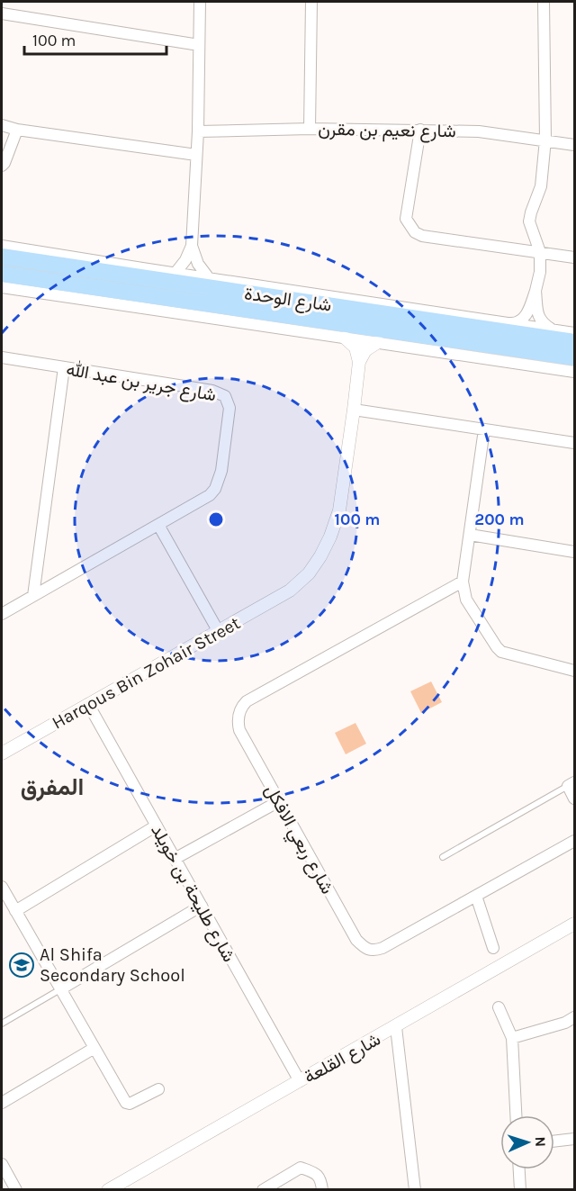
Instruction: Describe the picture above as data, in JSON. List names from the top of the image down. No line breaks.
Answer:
{"streets":{"main road":["شارع الوحدة"],"street":["شارع نعيم بن مقرن","شارع جرير بن عبد الله","Harqous Bin Zohair Street","شارع ربعي الافكل","شارع طليحة بن خويلد","شارع القلعة"]},"crossings":[["Harqous Bin Zohair Street","شارع طليحة بن خويلد"],["شارع طليحة بن خويلد","شارع القلعة"]],"districts":["المفرق"],"places":{"school or university":["Al Shifa Secondary School"]},"scale_bar":"100 m","north":"right","rings":["100 m","200 m"]}
